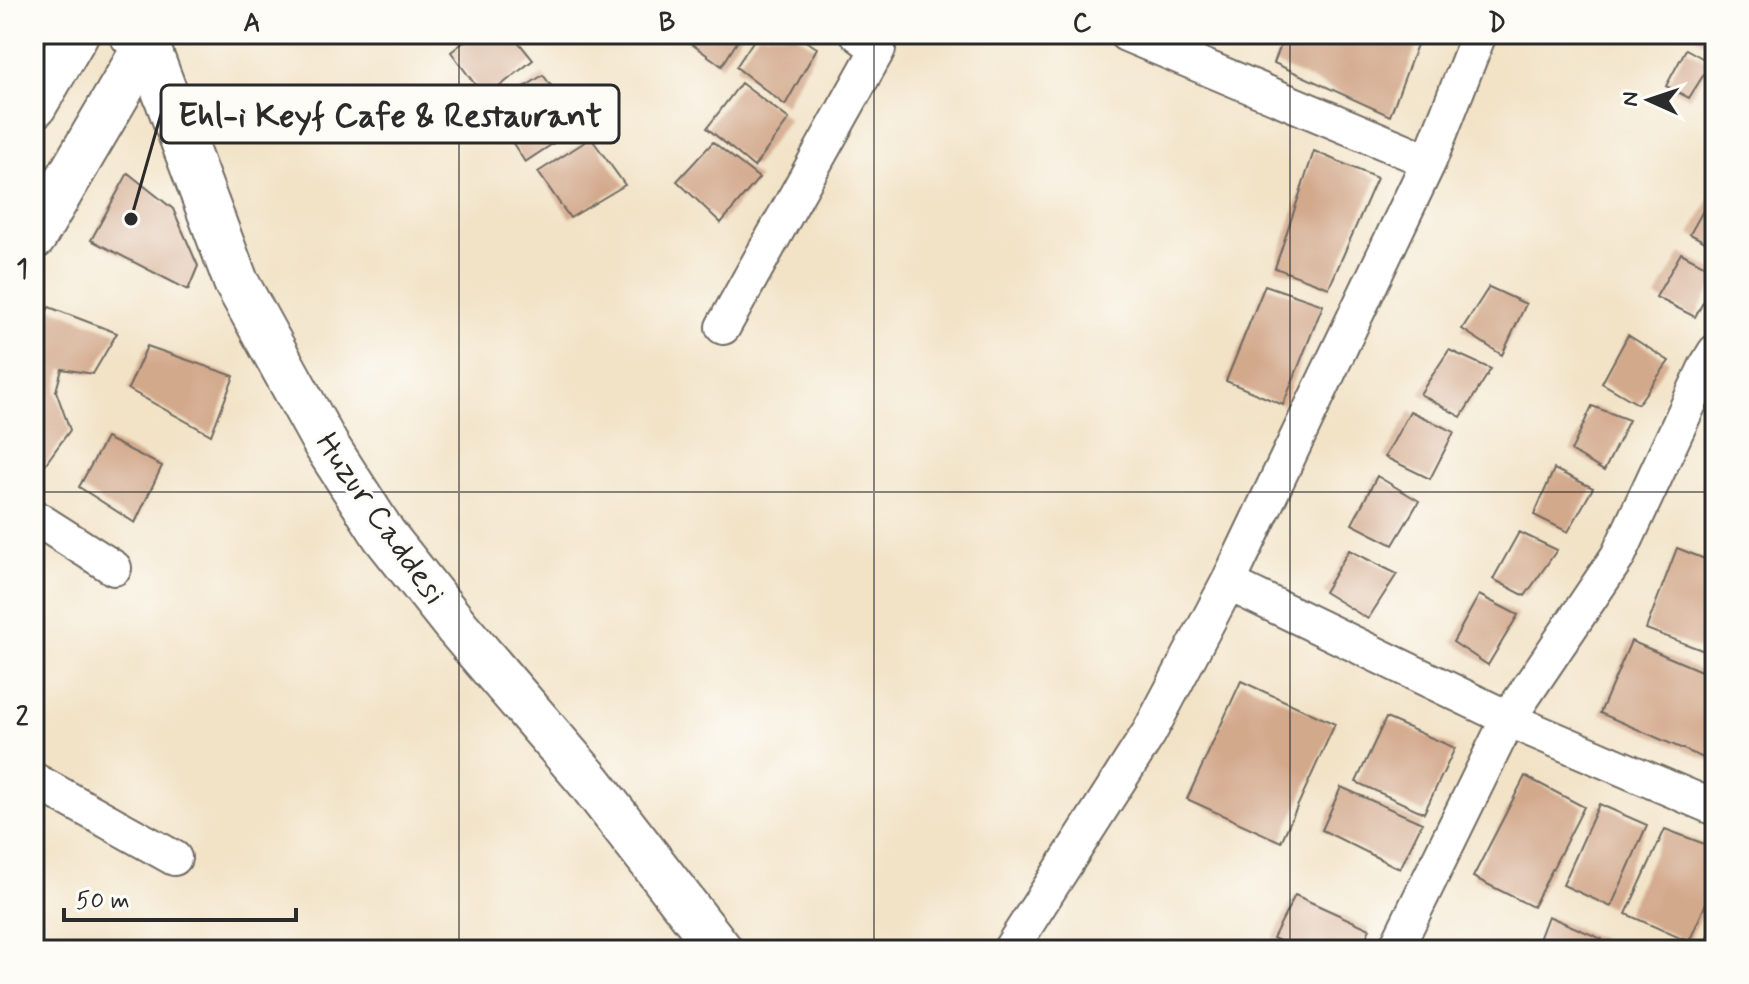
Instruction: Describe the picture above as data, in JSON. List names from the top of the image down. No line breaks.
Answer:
{"streets":{"street":["Huzur Caddesi"]},"places":["Ehl-i Keyf Cafe & Restaurant"],"scale_bar":"50 m","north":"left","grid":{"columns":["A","B","C","D"],"rows":["1","2"]}}
